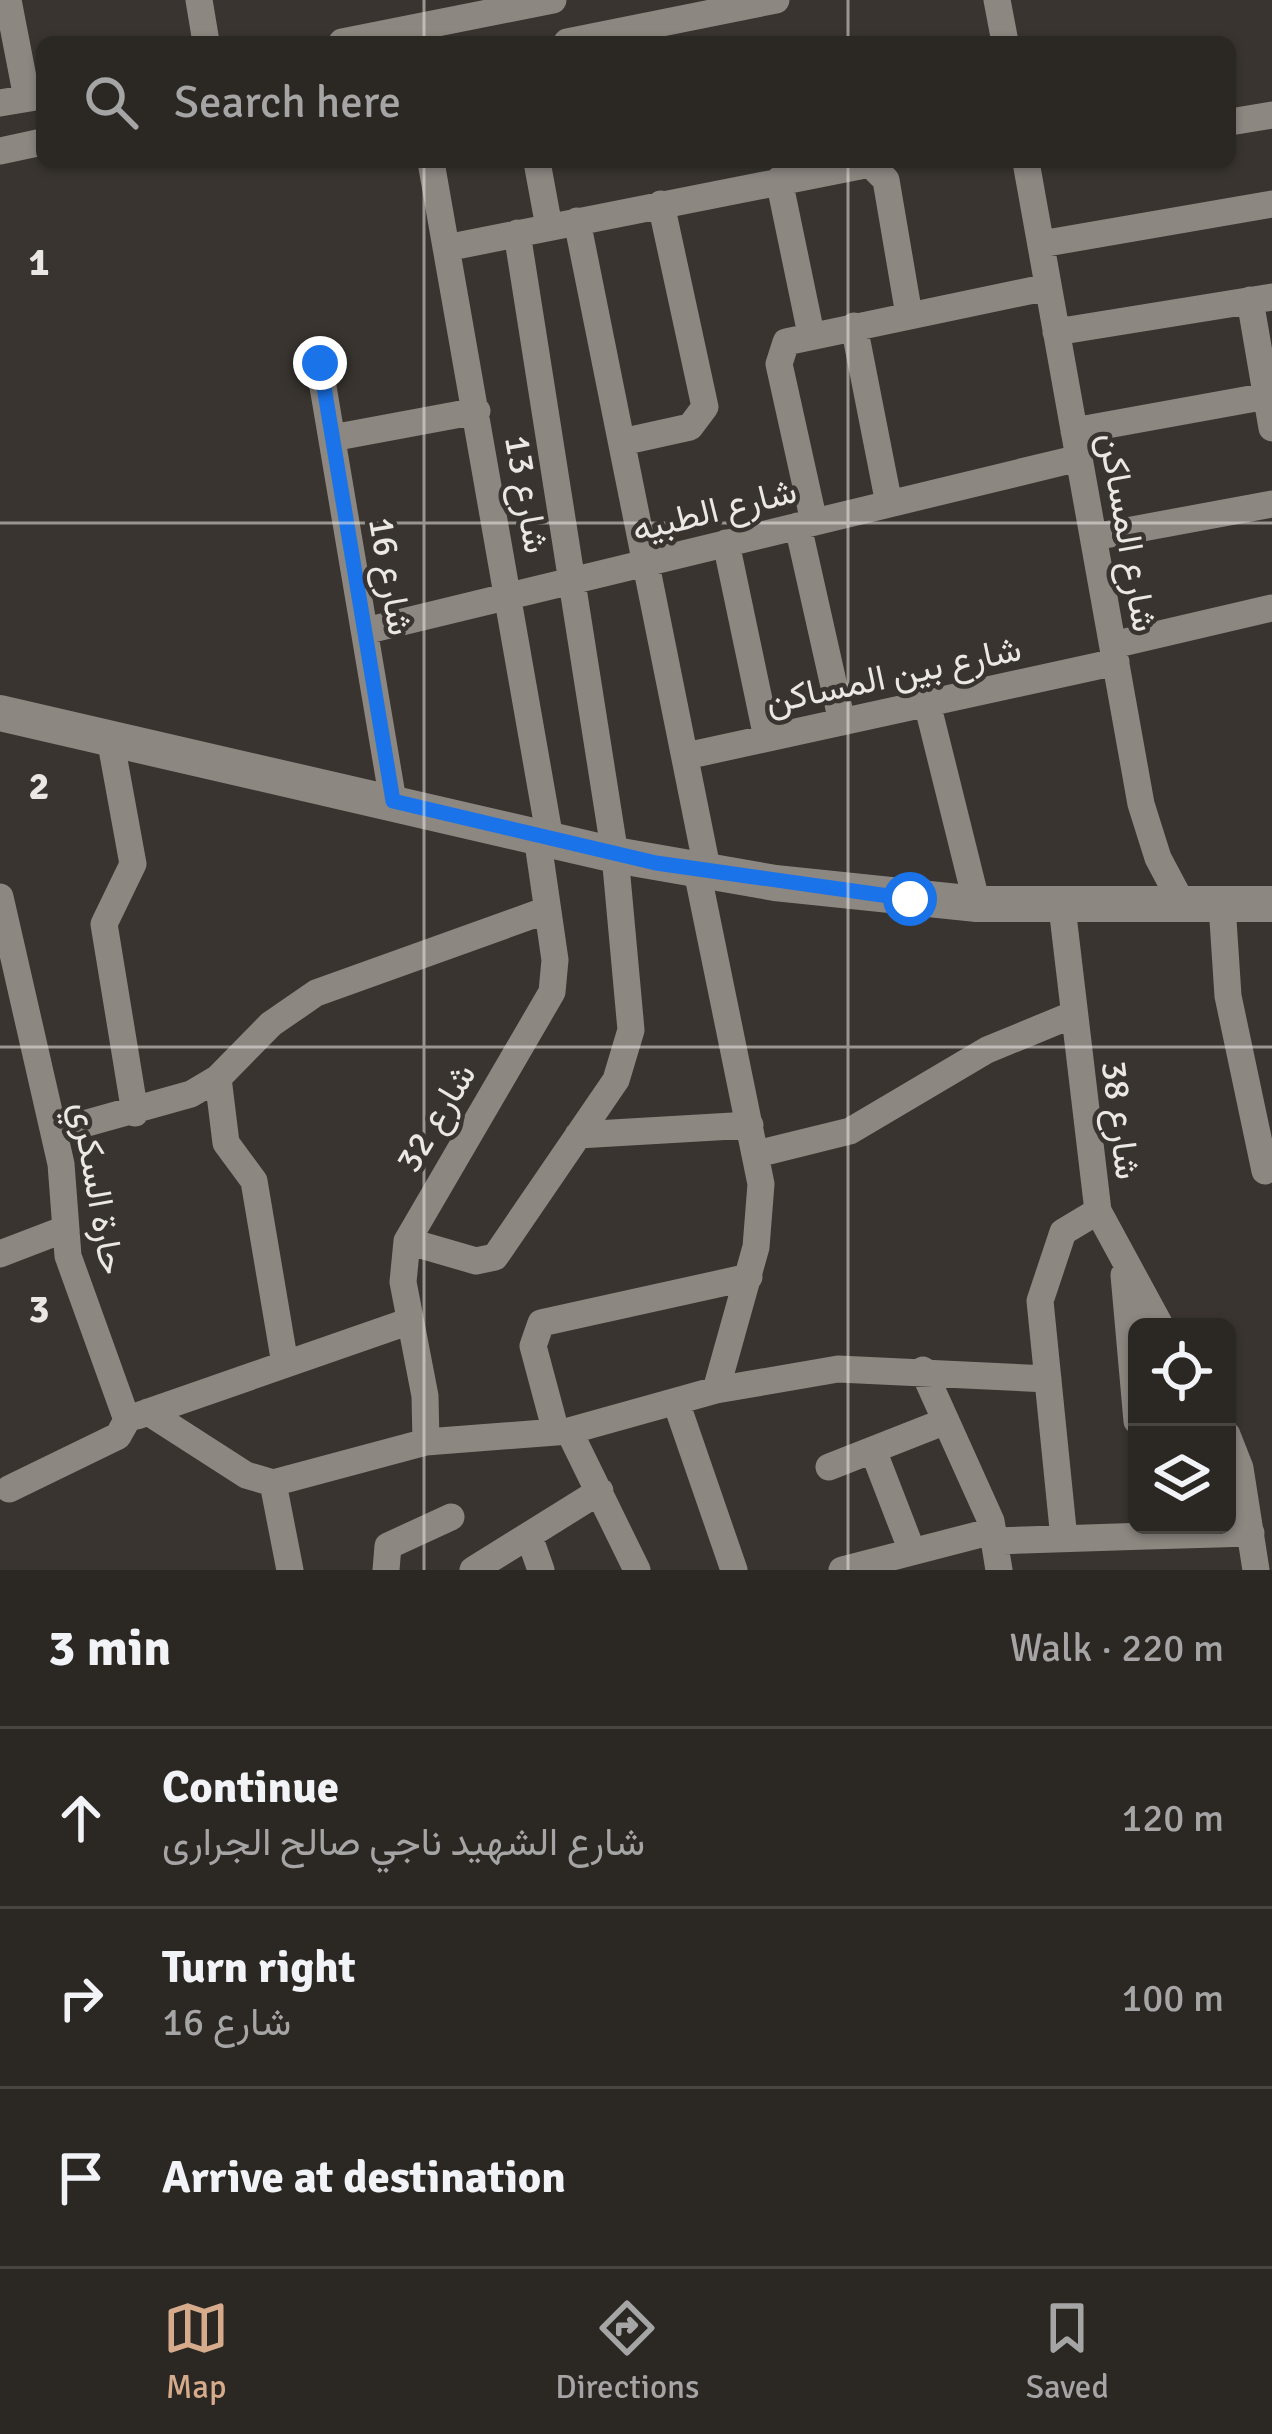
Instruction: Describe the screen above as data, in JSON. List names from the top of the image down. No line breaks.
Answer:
{"streets":{"street":["شارع 13","شارع الطبيه","شارع المساكن","شارع 16","شارع بين المساكن","شارع 32","شارع 38","حارة السكري"]},"crossings":[["شارع 13","شارع الطبيه"],["شارع 13","شارع 32"],["شارع الطبيه","شارع المساكن"],["شارع الطبيه","شارع 16"],["شارع المساكن","شارع بين المساكن"]],"page":{"search":"Search here","heading":["3 min","Walk · 220 m"],"list":[["Continue","شارع الشهيد ناجي صالح الجرارى","120 m"],["Turn right","شارع 16","100 m"],"Arrive at destination"],"nav":["Map","Directions","Saved"]},"grid":{"rows":["1","2","3"]}}
